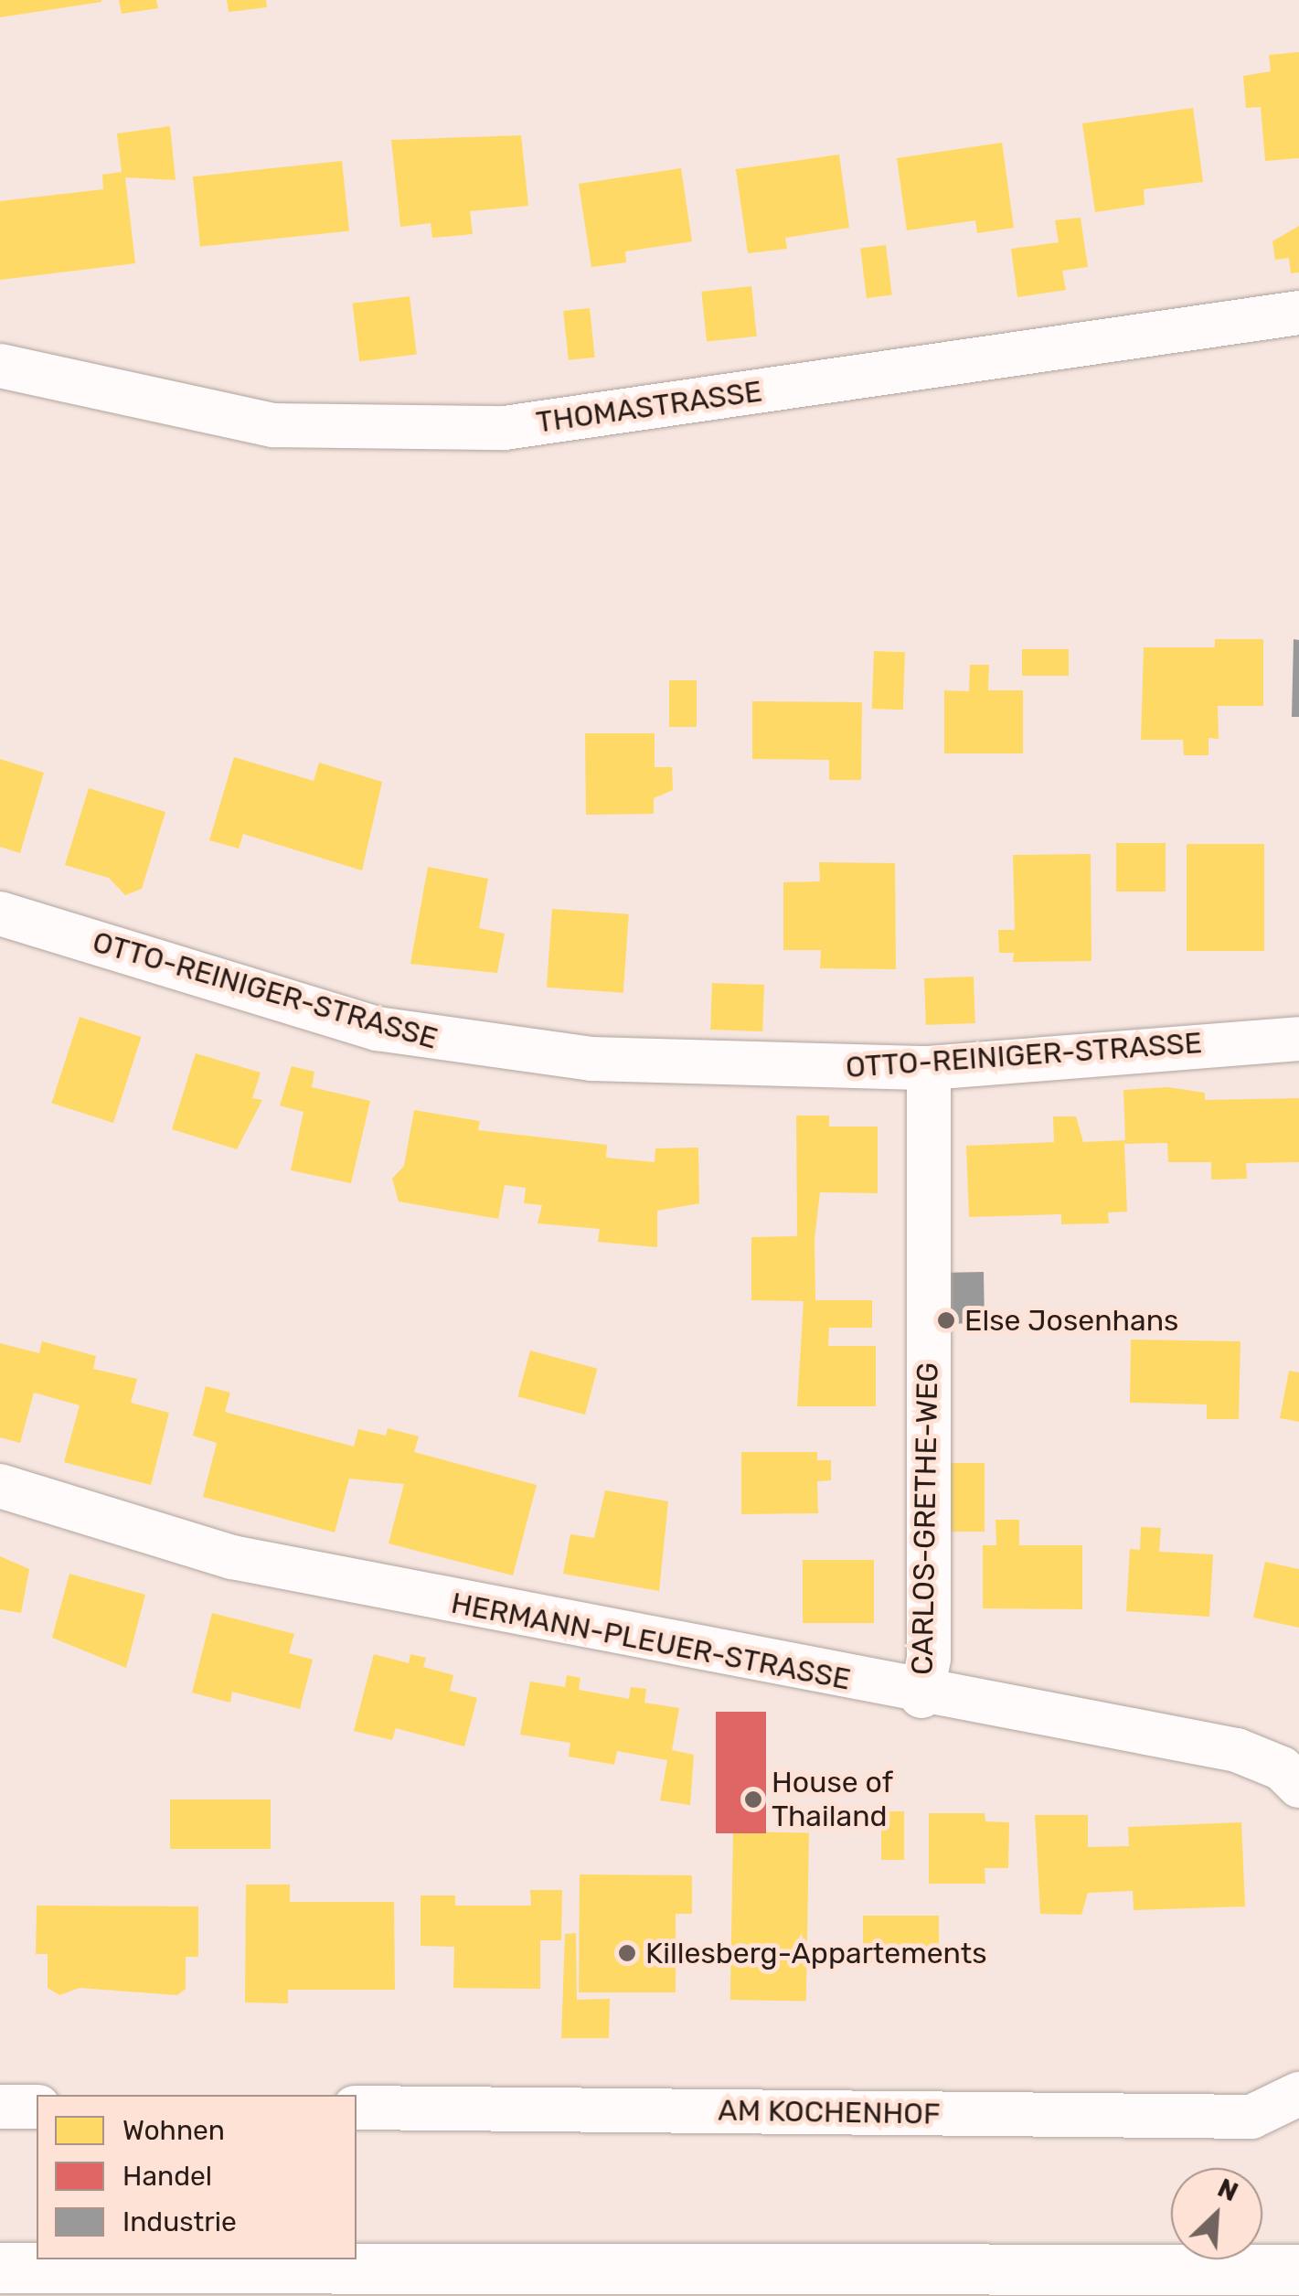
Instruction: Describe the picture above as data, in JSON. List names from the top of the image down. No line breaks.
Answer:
{"streets":{"street":["THOMASTRASSE","OTTO-REINIGER-STRASSE","CARLOS-GRETHE-WEG","HERMANN-PLEUER-STRASSE","AM KOCHENHOF"]},"crossings":[["OTTO-REINIGER-STRASSE","CARLOS-GRETHE-WEG"],["CARLOS-GRETHE-WEG","HERMANN-PLEUER-STRASSE"]],"places":["Else Josenhans","House of Thailand","Killesberg-Appartements"],"legend":["Wohnen","Handel","Industrie"],"north":"top right"}
